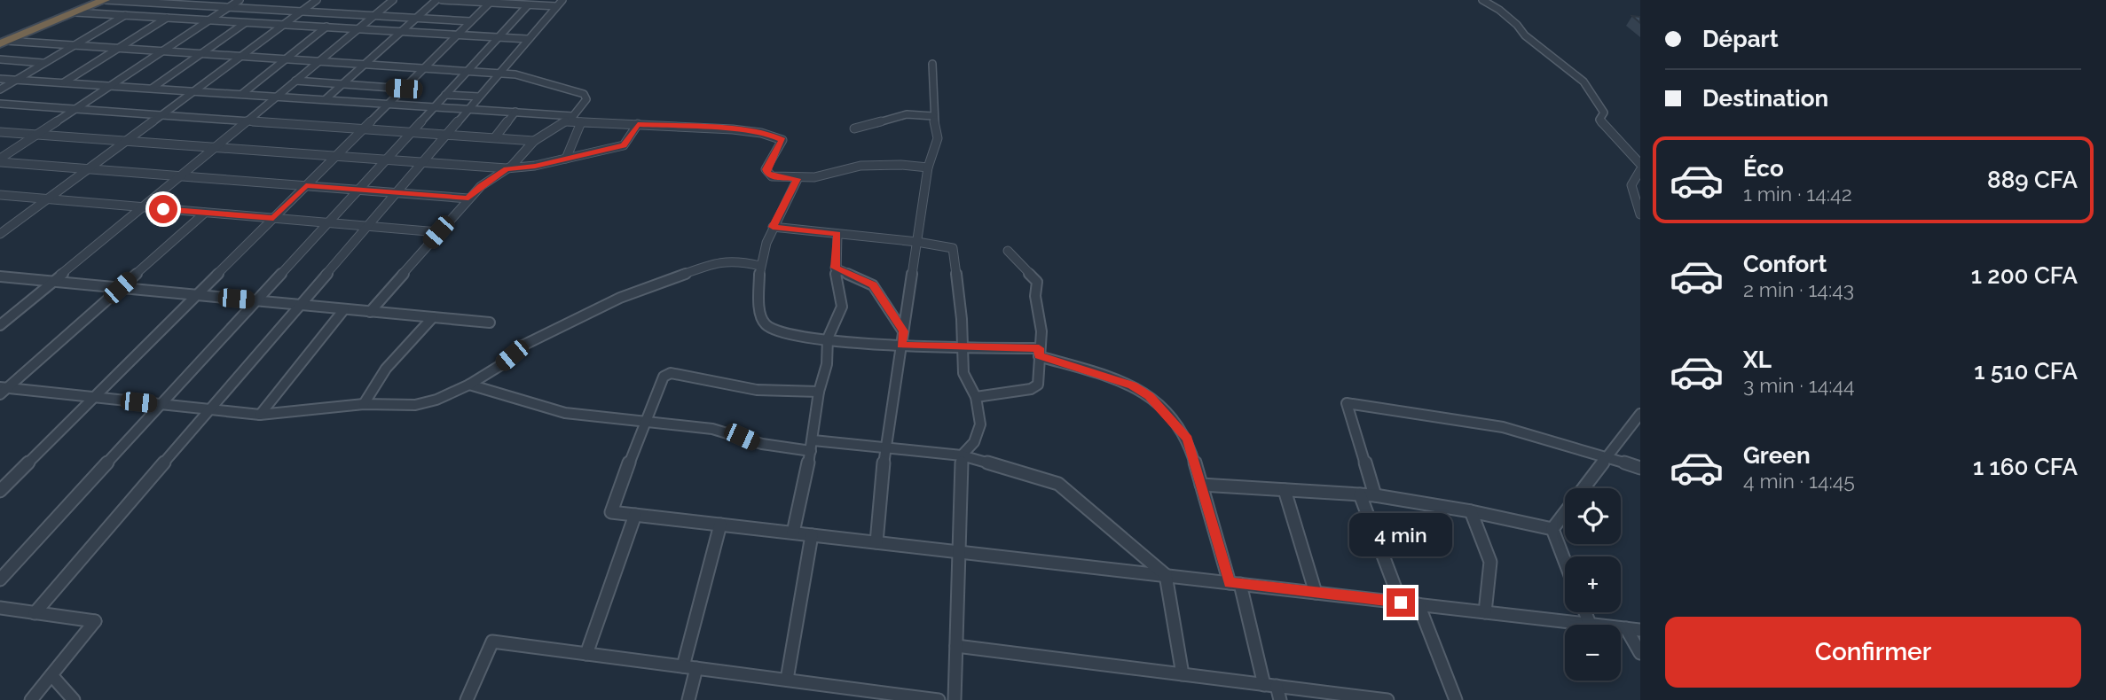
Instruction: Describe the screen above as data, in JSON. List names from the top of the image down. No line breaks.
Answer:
{"page":{"banner":["Départ","Destination"],"list":[{"name":"Éco","note":"1 min · 14:42","value":"889 CFA"},{"name":"Confort","note":"2 min · 14:43","value":"1 200 CFA"},{"name":"XL","note":"3 min · 14:44","value":"1 510 CFA"},{"name":"Green","note":"4 min · 14:45","value":"1 160 CFA"}],"map_buttons":["+","−"],"bubble":"4 min","buttons":"Confirmer"}}
